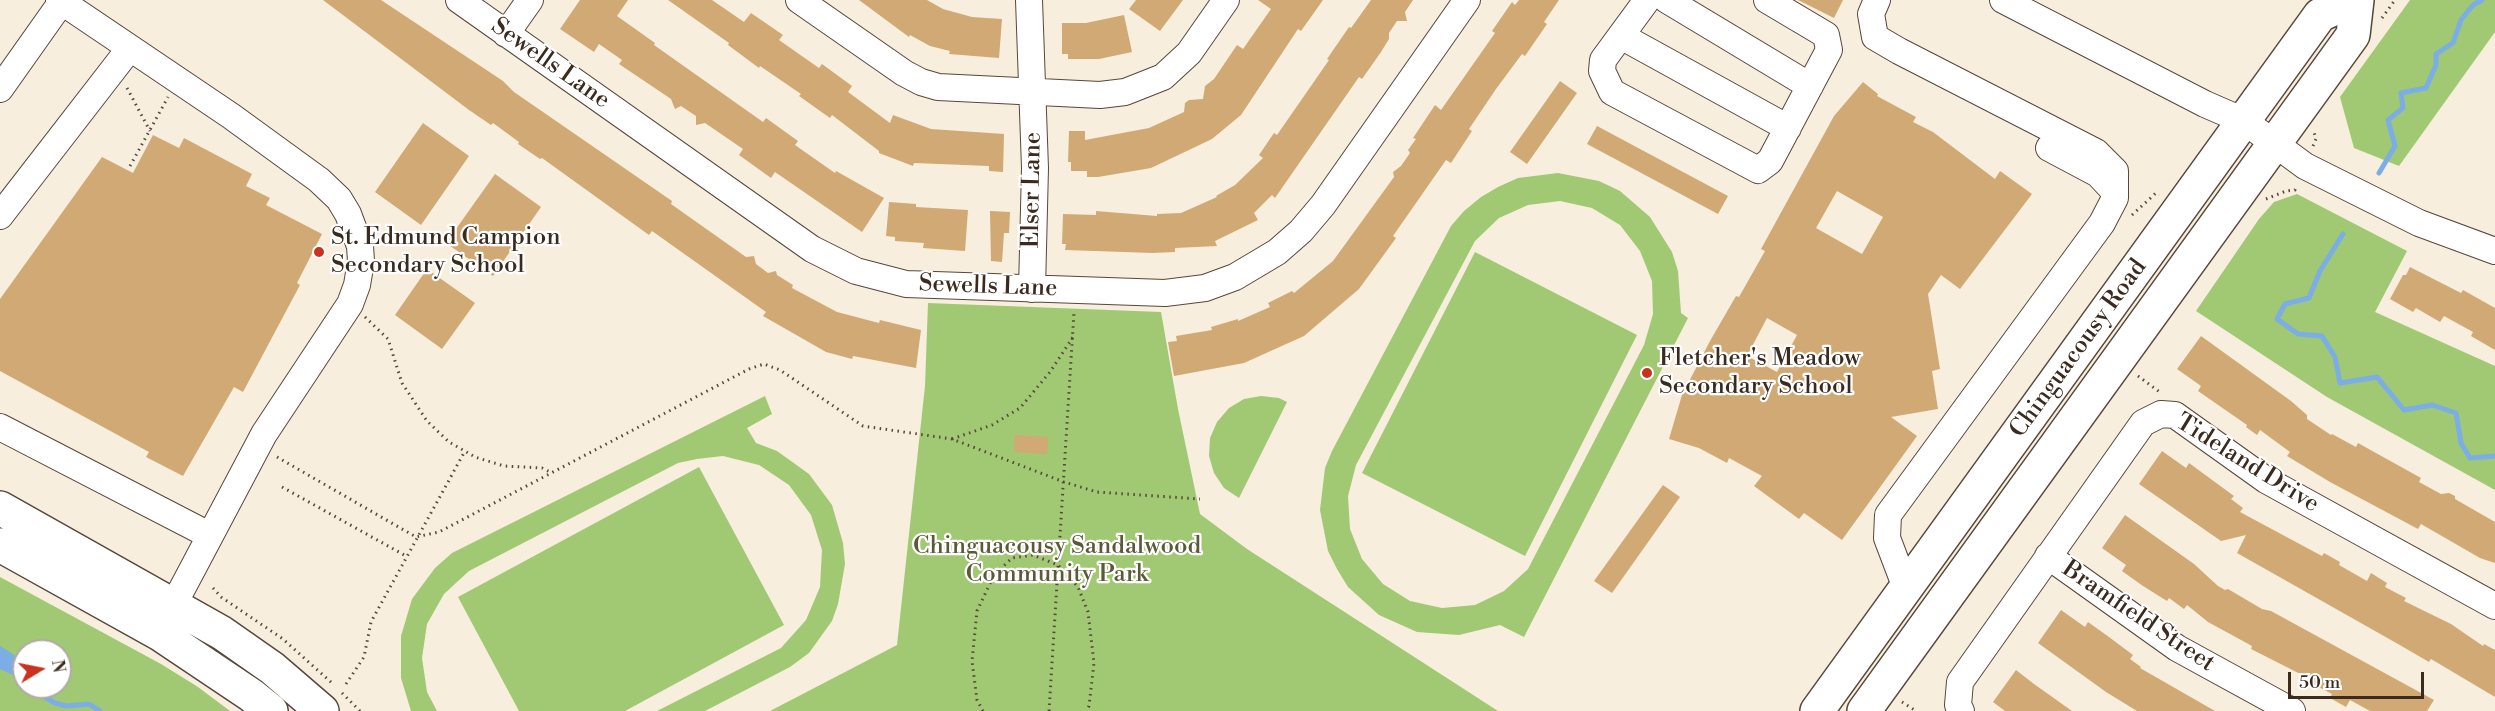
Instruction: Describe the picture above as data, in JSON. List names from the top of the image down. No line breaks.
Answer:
{"streets":{"main road":["Chinguacousy Road"],"street":["Sewells Lane","Elser Lane","Tideland Drive","Bramfield Street"]},"crossings":[["Sewells Lane","Elser Lane"],["Tideland Drive","Bramfield Street"]],"parks":["Chinguacousy Sandalwood Community Park"],"places":["St. Edmund Campion Secondary School","Fletcher's Meadow Secondary School"],"scale_bar":"50 m","north":"right"}
